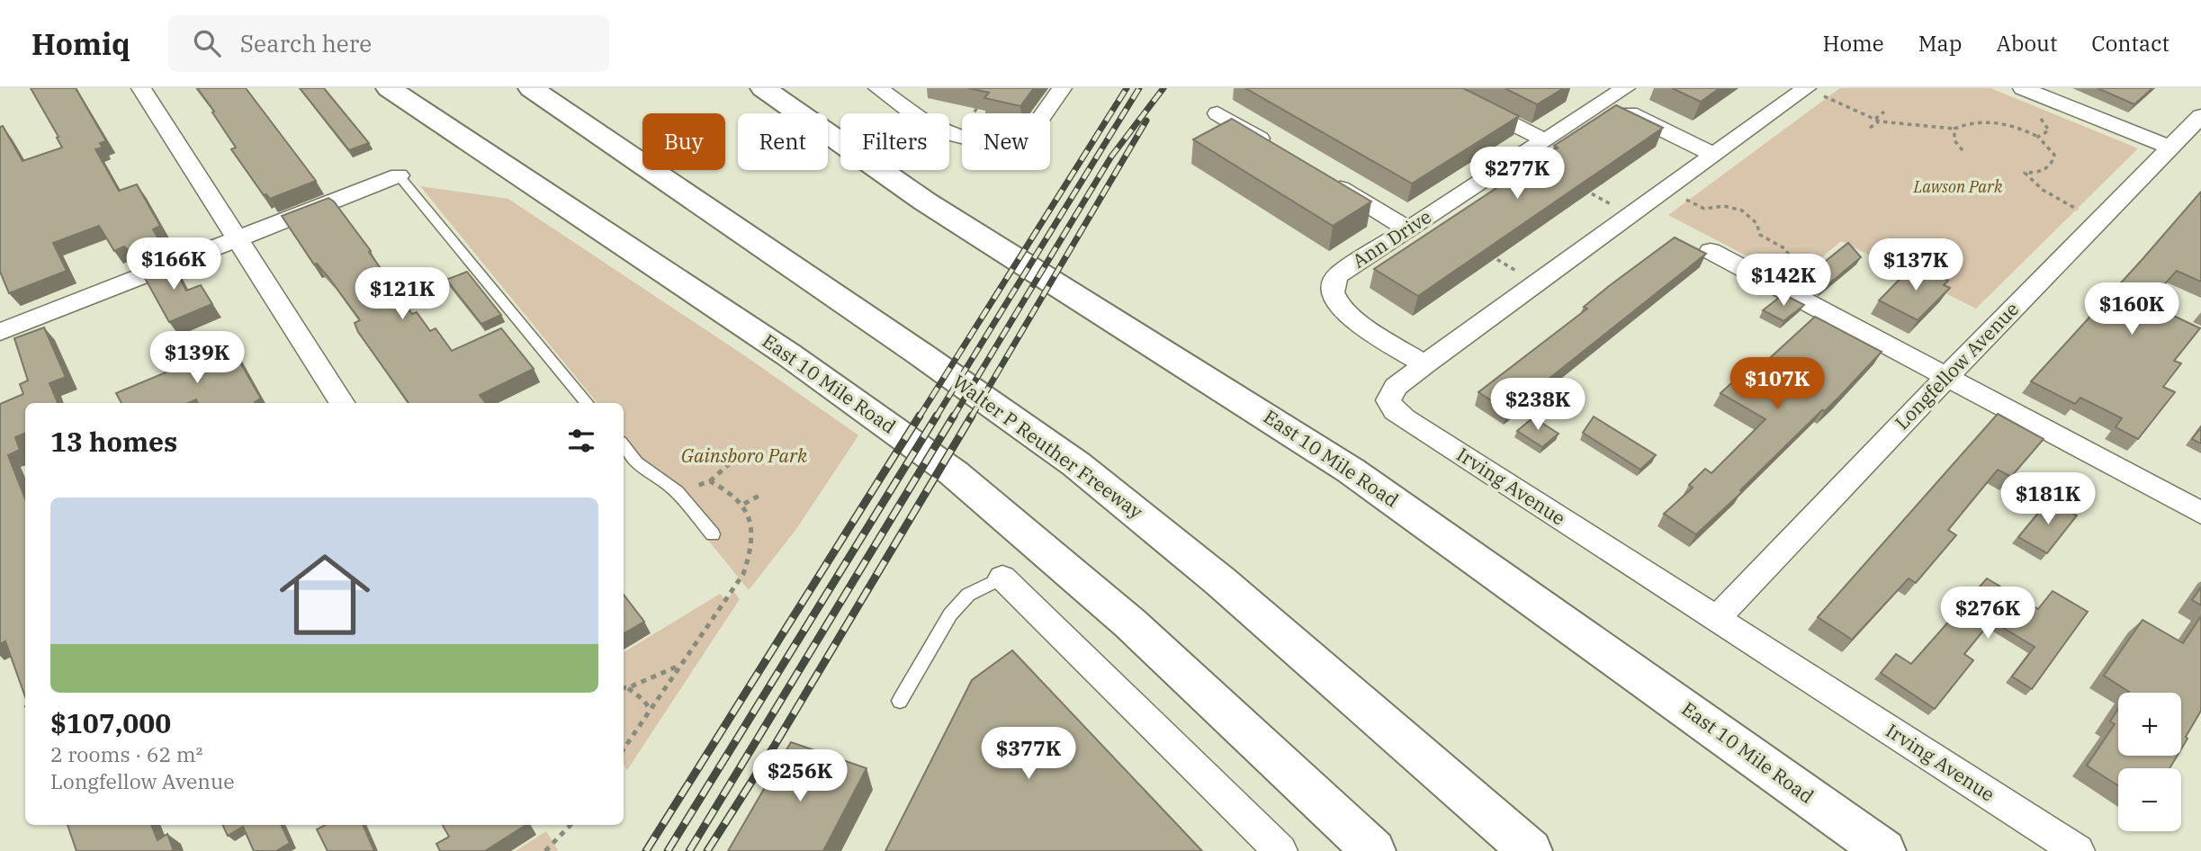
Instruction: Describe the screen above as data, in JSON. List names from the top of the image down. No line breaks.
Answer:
{"streets":{"main road":["East 10 Mile Road","Walter P Reuther Freeway"],"street":["Ann Drive","Longfellow Avenue","Irving Avenue"]},"crossings":[["Ann Drive","Irving Avenue"],["Longfellow Avenue","Irving Avenue"]],"parks":["Lawson Park","Gainsboro Park"],"page":{"header":"Homiq","search":"Search here","nav":["Home","Map","About","Contact"],"chip":["Buy","Rent","Filters","New"],"price":["$277K","$166K","$137K","$142K","$121K","$160K","$139K","$107K","$238K","$181K","$276K","$377K","$256K"],"heading":"13 homes","list":[{"name":"$107,000","note":"2 rooms · 62 m² · Longfellow Avenue"}],"map_buttons":["+","−"]}}
